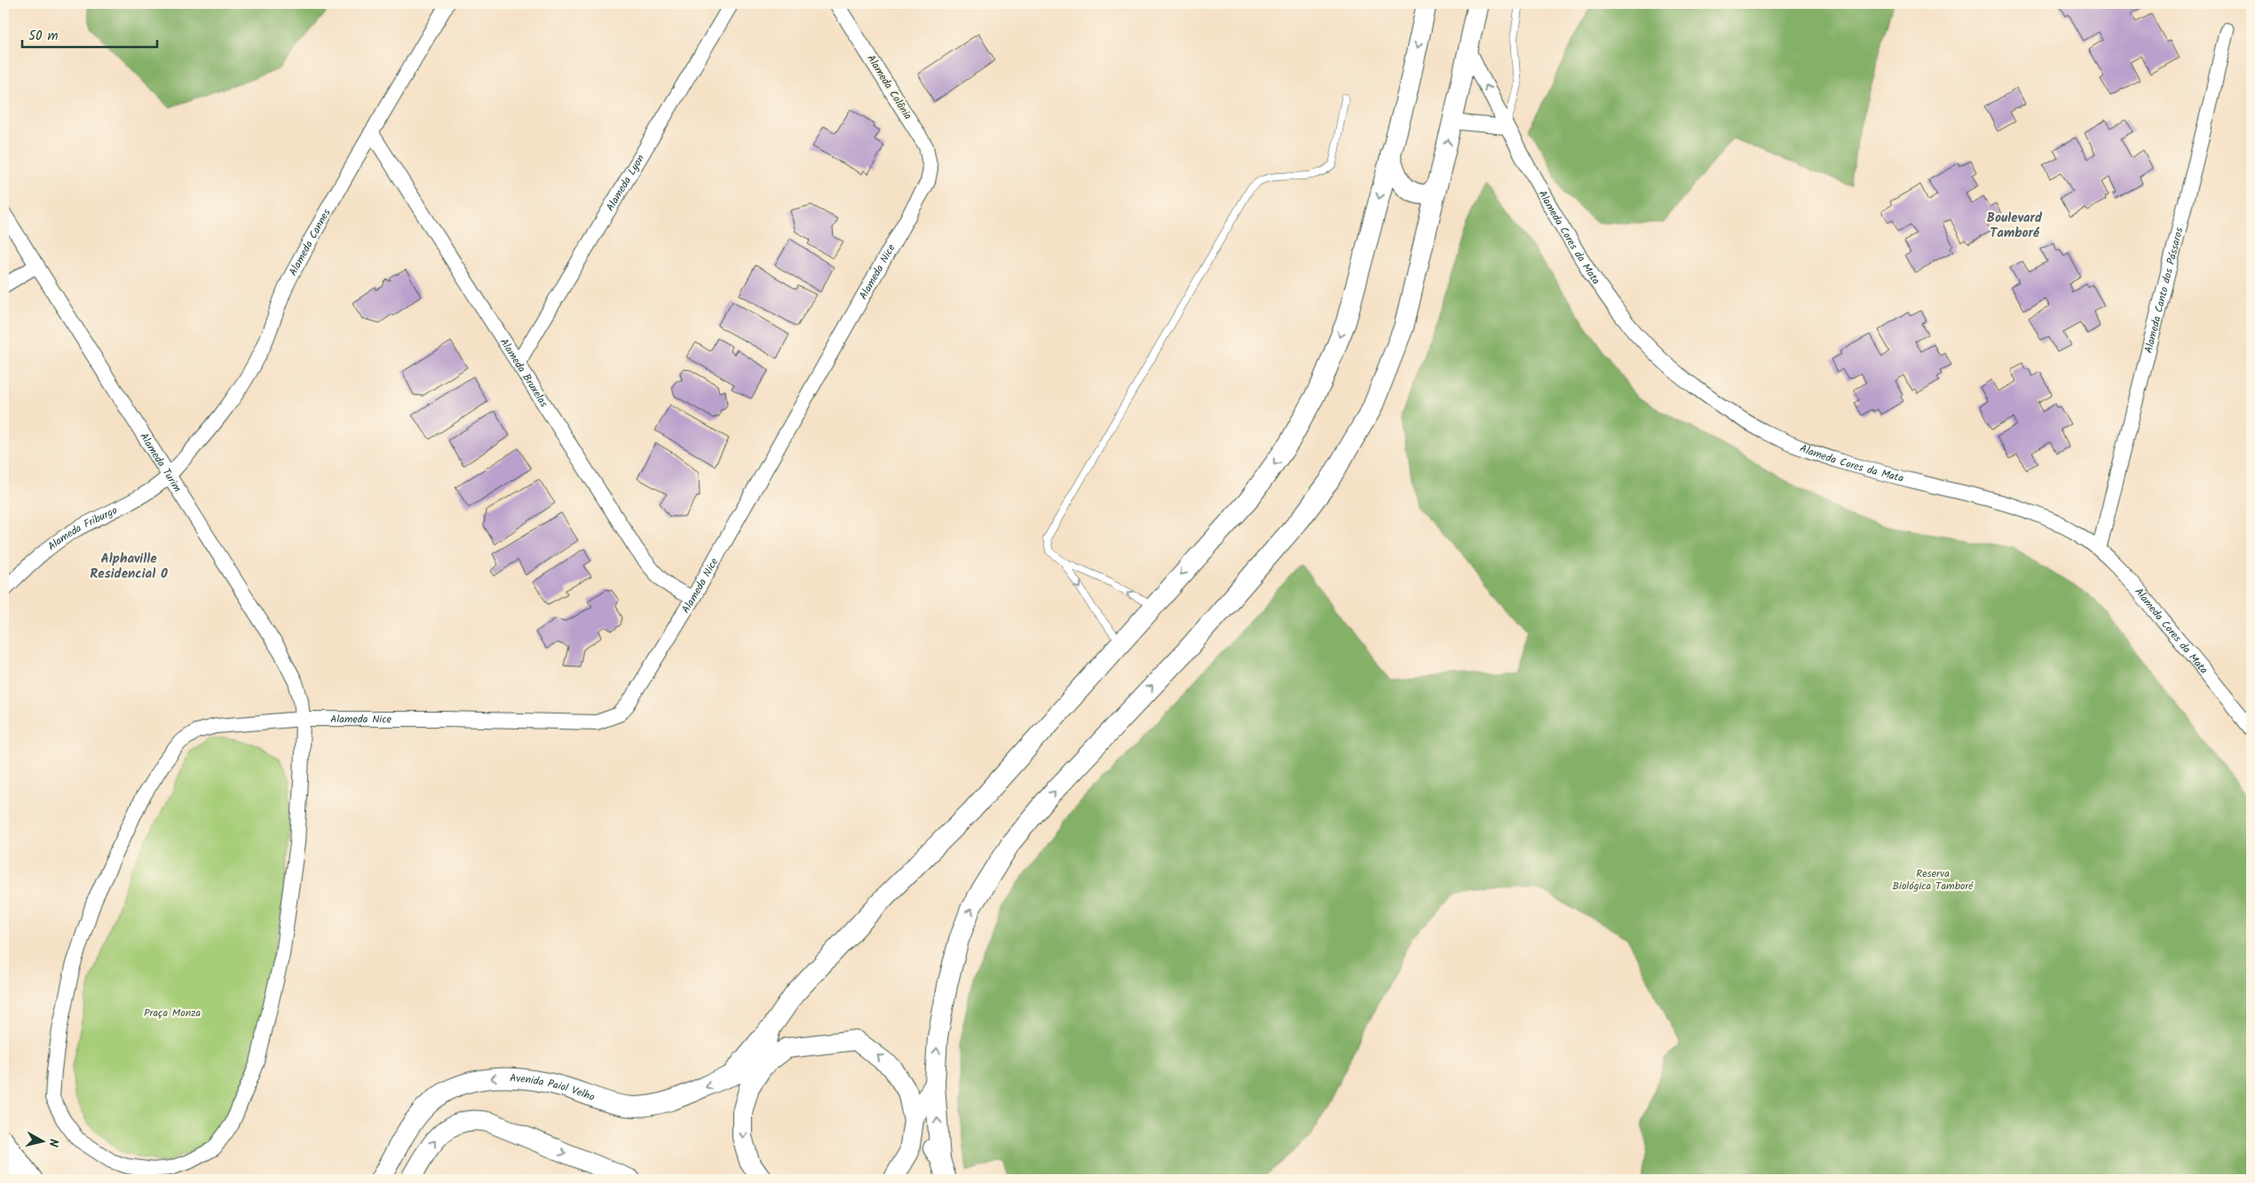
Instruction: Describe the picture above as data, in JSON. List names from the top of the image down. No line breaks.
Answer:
{"streets":{"main road":["Avenida Paiol Velho"],"street":["Alameda Colônia","Alameda Lyon","Alameda Cores da Mata","Alameda Cannes","Alameda Nice","Alameda Canto dos Pássaros","Alameda Bruxelas","Alameda Turim","Alameda Friburgo"]},"crossings":[["Alameda Colônia","Alameda Nice"],["Alameda Lyon","Alameda Bruxelas"],["Alameda Cores da Mata","Alameda Canto dos Pássaros"],["Alameda Cannes","Alameda Bruxelas"],["Alameda Cannes","Alameda Turim"],["Alameda Cannes","Alameda Friburgo"],["Alameda Nice","Alameda Bruxelas"],["Alameda Nice","Alameda Turim"],["Alameda Turim","Alameda Friburgo"]],"one_way":["Avenida Paiol Velho"],"districts":["Boulevard Tamboré","Alphaville Residencial 0"],"parks":["Reserva Biológica Tamboré","Praça Monza"],"scale_bar":"50 m","north":"right"}
